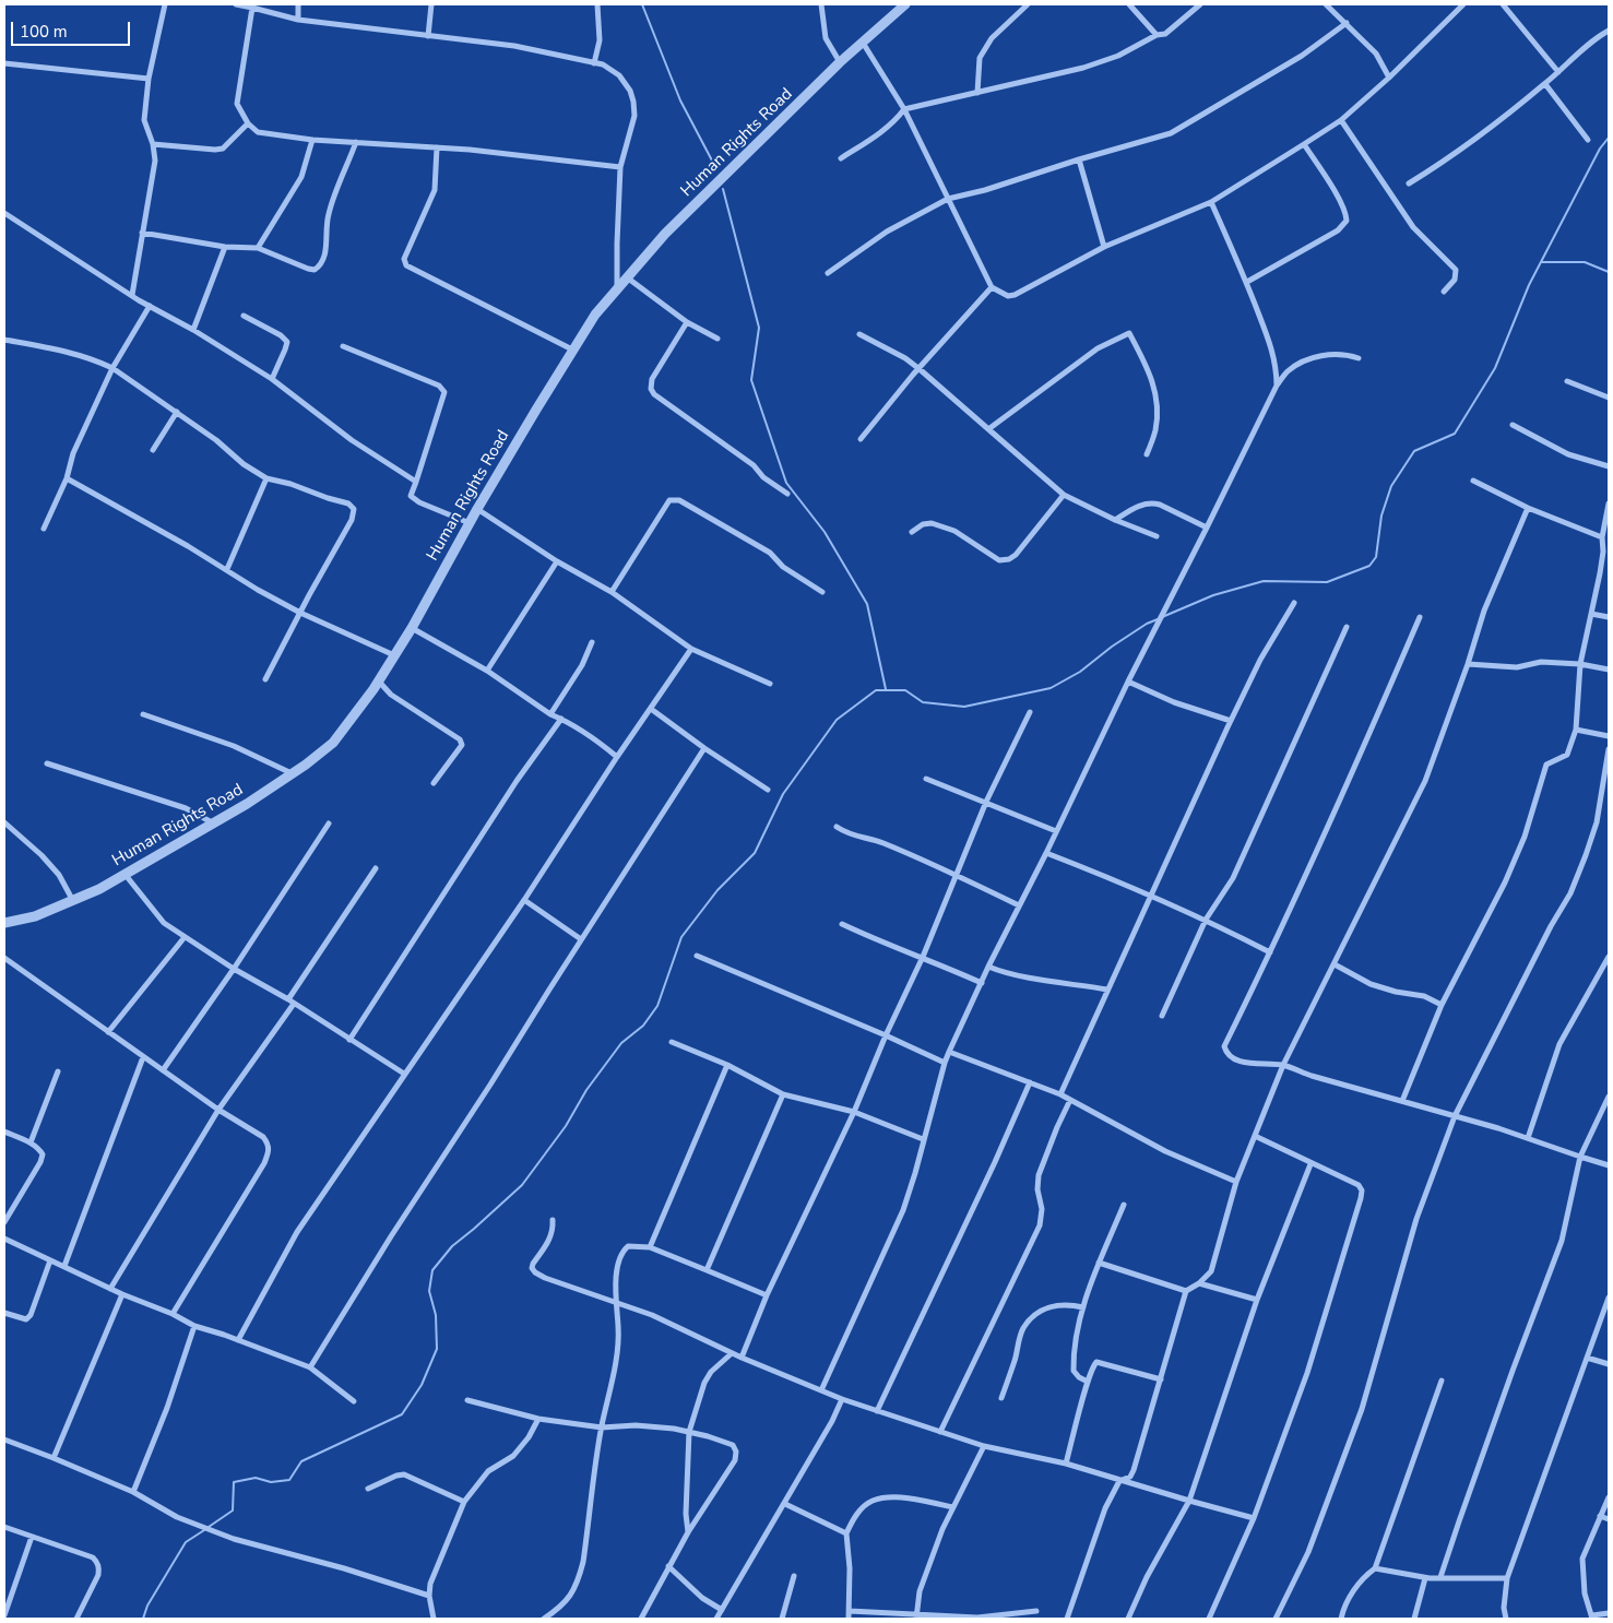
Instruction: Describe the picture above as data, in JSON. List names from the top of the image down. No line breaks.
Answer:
{"streets":{"street":["Human Rights Road"]},"scale_bar":"100 m"}
